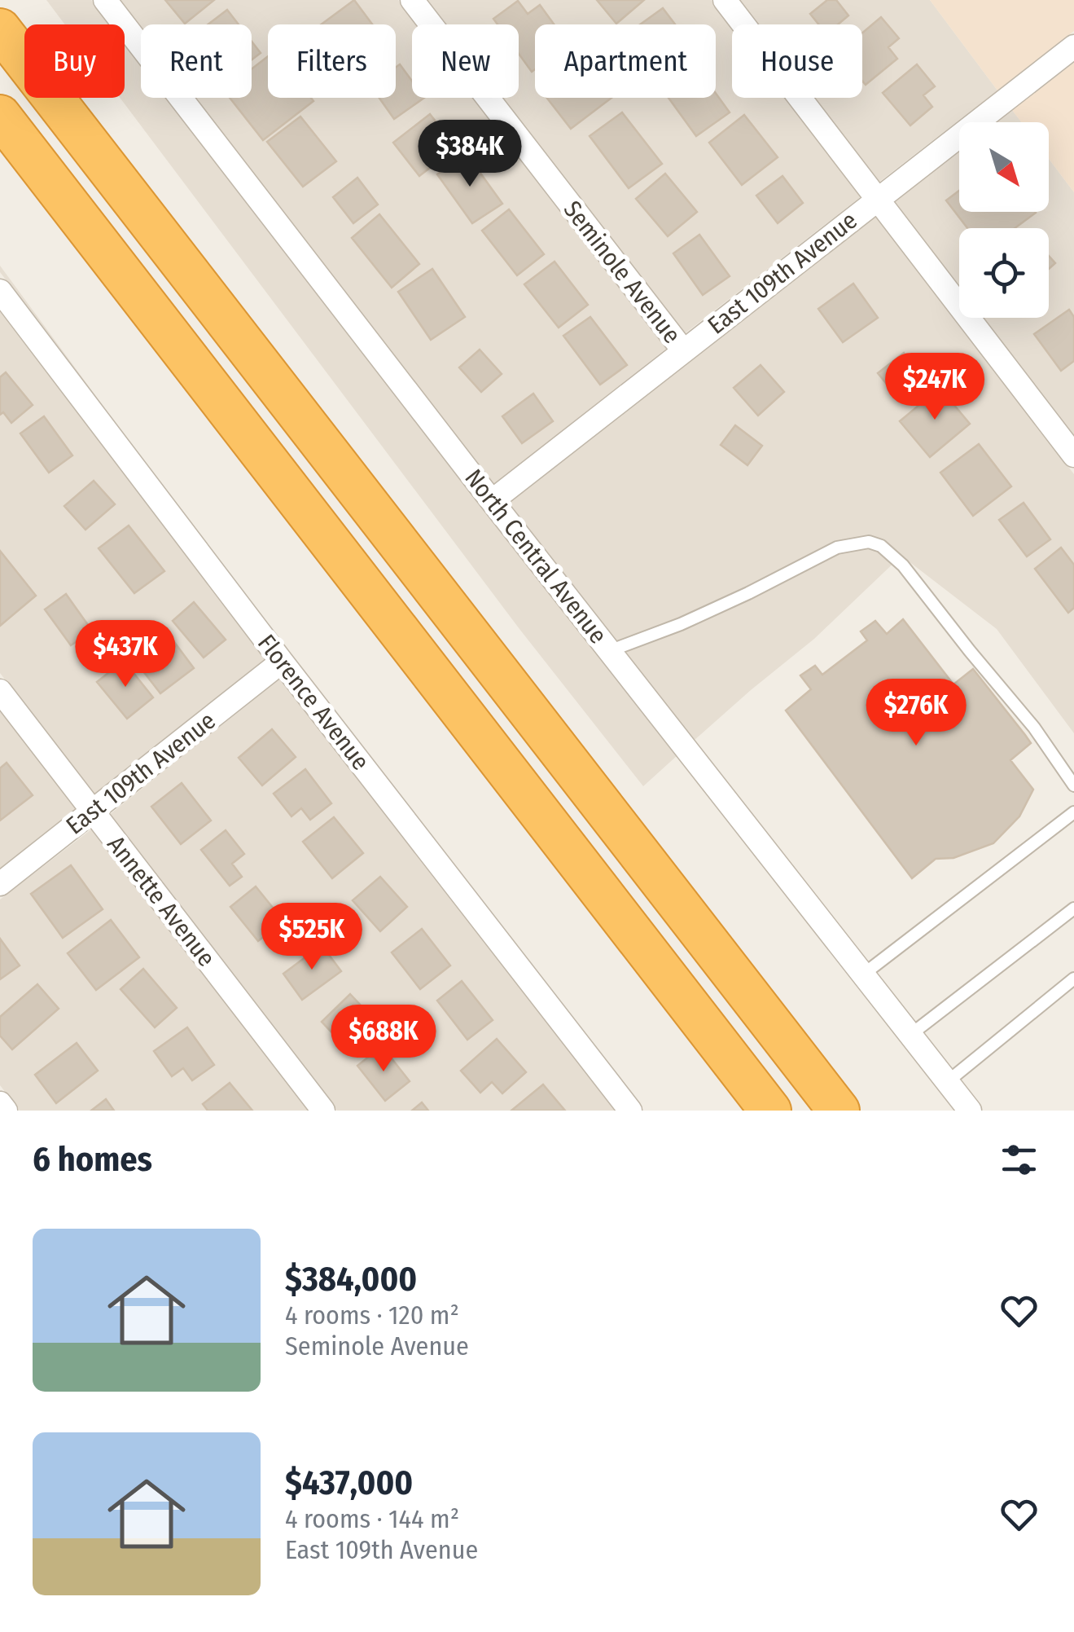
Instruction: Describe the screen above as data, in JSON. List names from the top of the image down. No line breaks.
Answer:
{"streets":{"street":["Seminole Avenue","East 109th Avenue","North Central Avenue","Florence Avenue","Annette Avenue"]},"crossings":[["Seminole Avenue","East 109th Avenue"],["East 109th Avenue","North Central Avenue"],["East 109th Avenue","Florence Avenue"],["East 109th Avenue","Annette Avenue"]],"north":"bottom right","page":{"chip":["Buy","Rent","Filters","New","Apartment","House"],"price":["$384K","$247K","$437K","$276K","$525K","$688K"],"heading":"6 homes","list":[{"name":"$384,000","note":"4 rooms · 120 m² · Seminole Avenue"},{"name":"$437,000","note":"4 rooms · 144 m² · East 109th Avenue"}]}}
